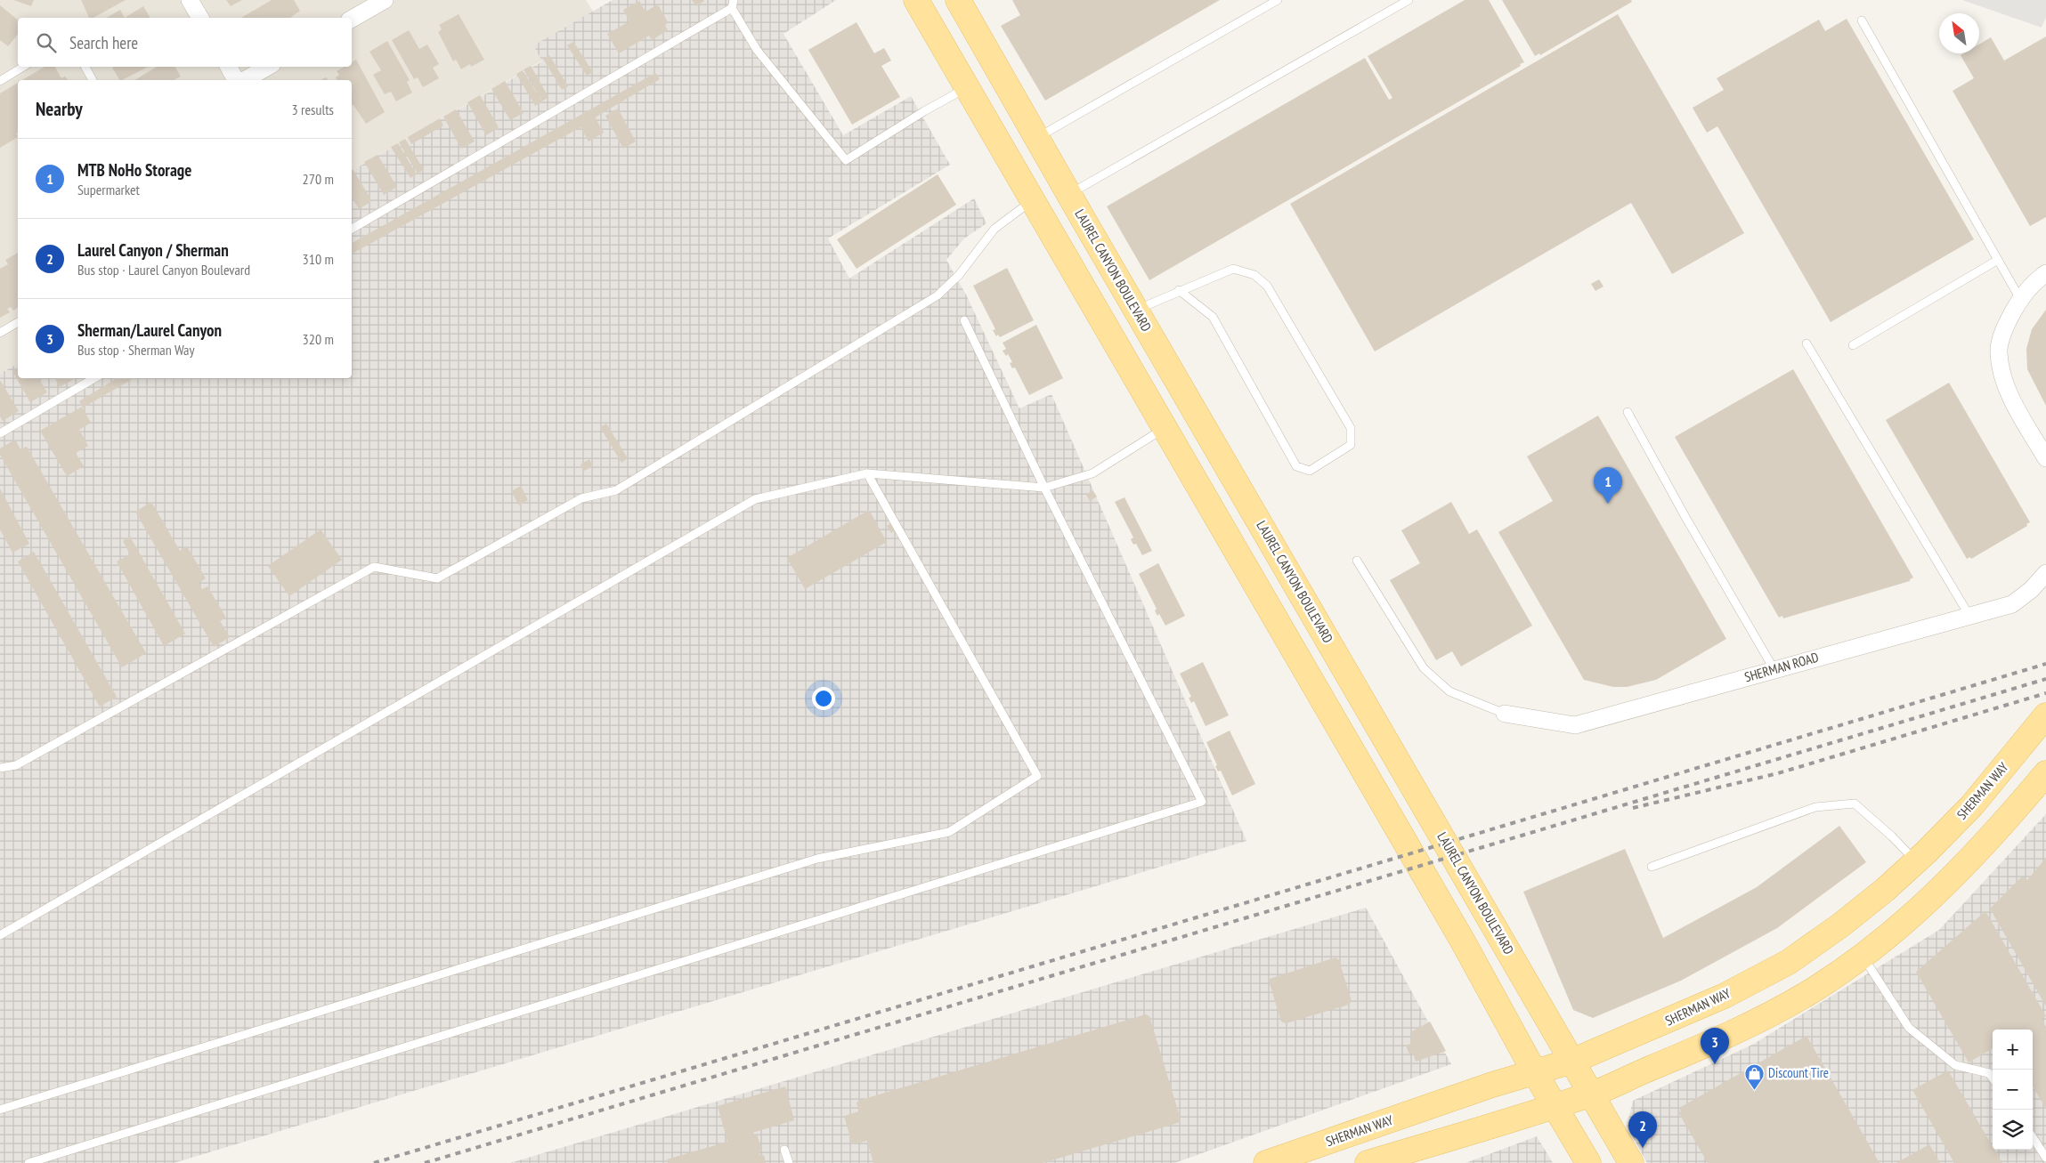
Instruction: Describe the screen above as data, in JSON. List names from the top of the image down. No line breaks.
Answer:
{"streets":{"main road":["LAUREL CANYON BOULEVARD","SHERMAN WAY"],"street":["SHERMAN ROAD"]},"crossings":[["LAUREL CANYON BOULEVARD","SHERMAN WAY"]],"places":{"shop":["Discount Tire"]},"north":"top left","page":{"search":"Search here","heading":["Nearby","3 results"],"list":[{"mark":"1","name":"MTB NoHo Storage","note":"Supermarket","value":"270 m"},{"mark":"2","name":"Laurel Canyon / Sherman","note":"Bus stop · Laurel Canyon Boulevard","value":"310 m"},{"mark":"3","name":"Sherman/Laurel Canyon","note":"Bus stop · Sherman Way","value":"320 m"}],"pins":["1","3","2"],"map_buttons":["+","−"]}}
